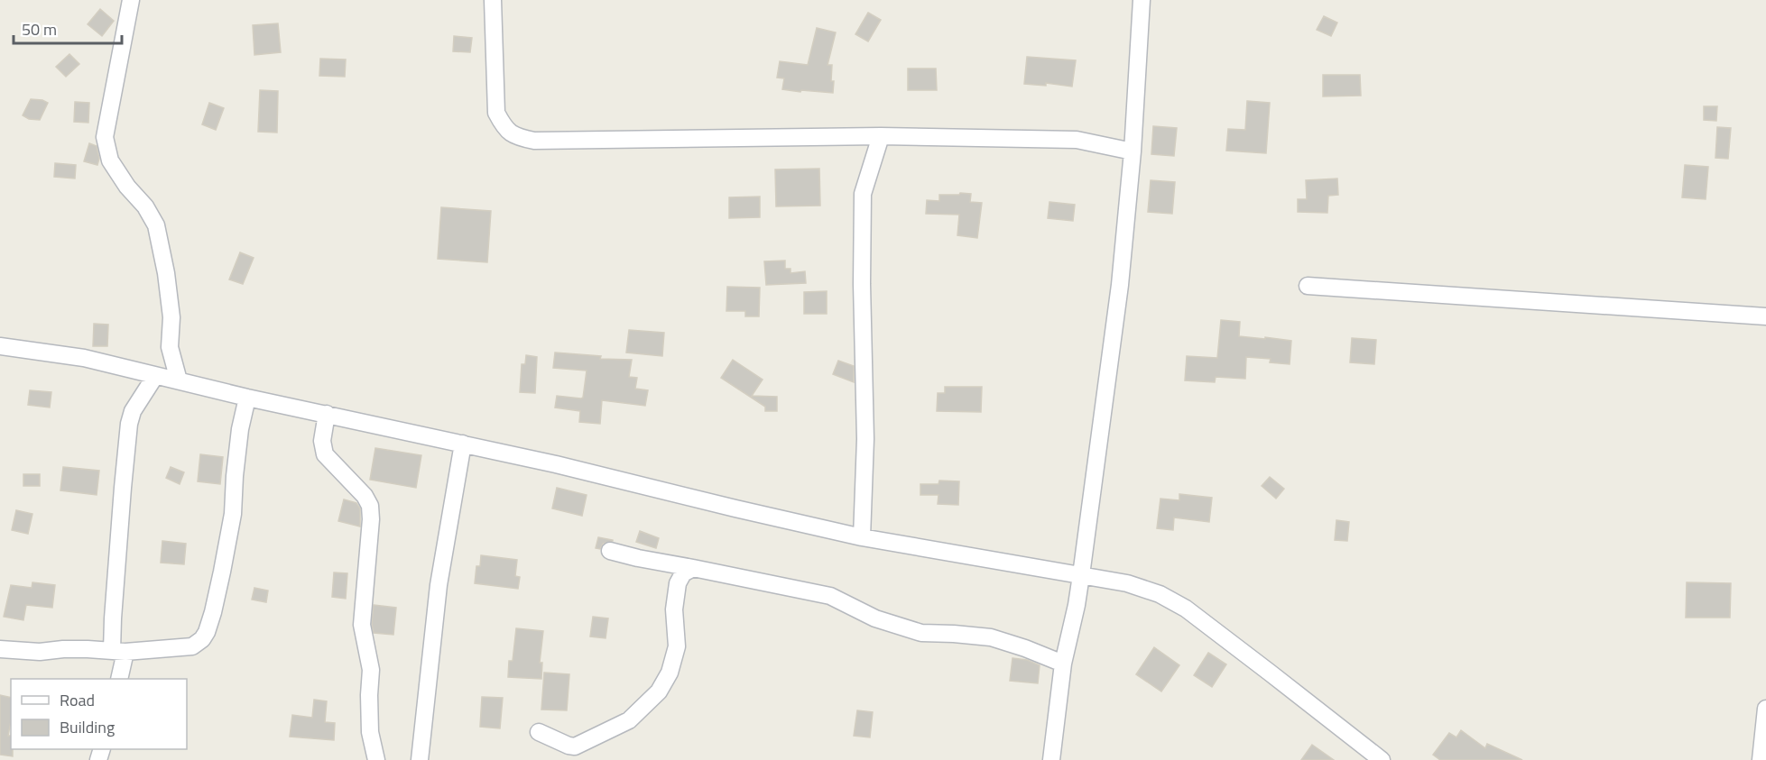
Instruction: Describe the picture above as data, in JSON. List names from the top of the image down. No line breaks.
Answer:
{"legend":["Road","Building"],"scale_bar":"50 m"}
